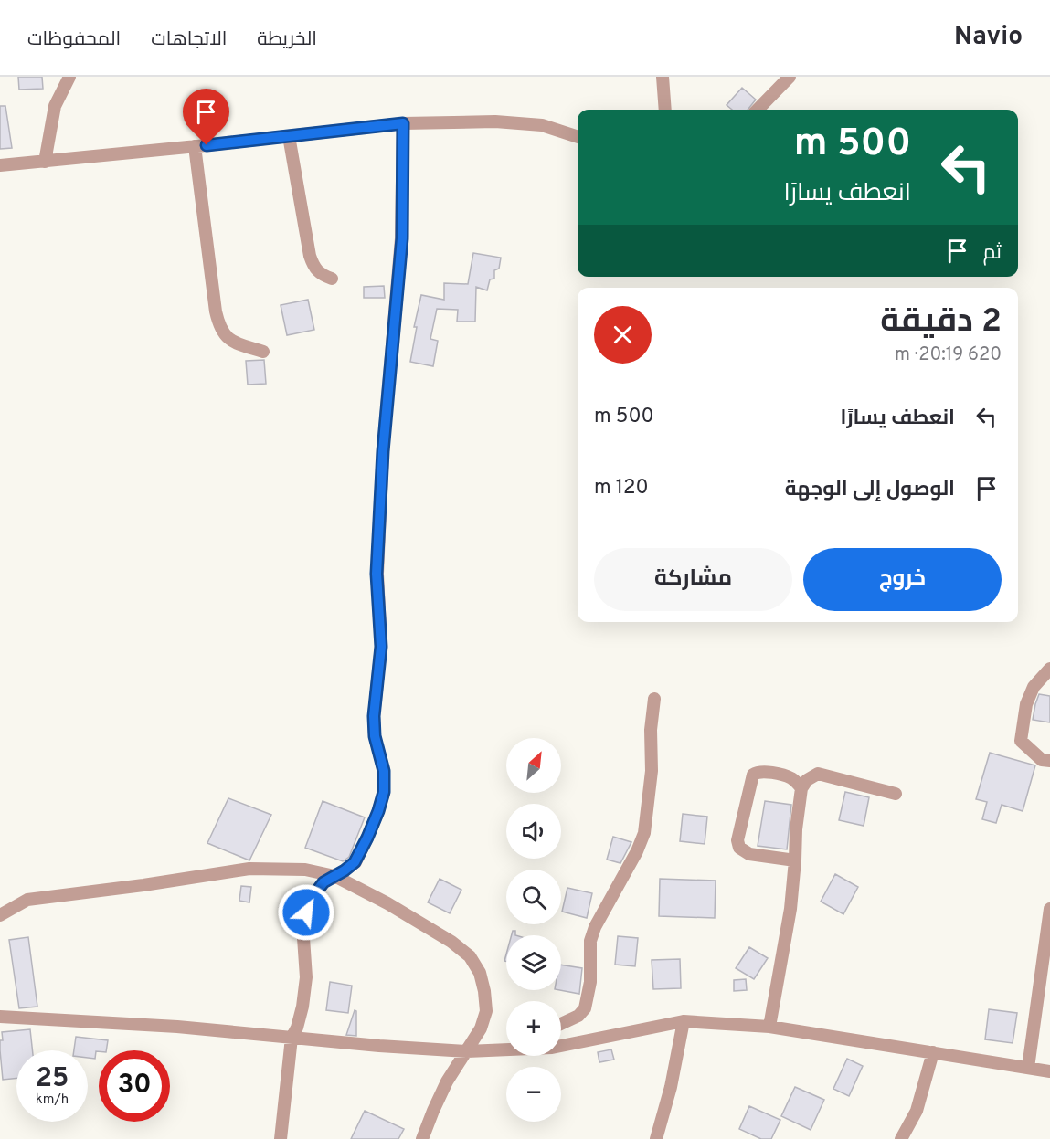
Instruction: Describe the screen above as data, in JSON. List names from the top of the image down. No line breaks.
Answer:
{"north":"top right","page":{"header":"Navio","nav":["الخريطة","الاتجاهات","المحفوظات"],"turn":["500 m","انعطف يسارًا"],"then":"ثم","heading":["2 دقيقة","620 m · 20:19"],"list":[{"name":"انعطف يسارًا","value":"500 m"},{"name":"الوصول إلى الوجهة","value":"120 m"}],"buttons":["خروج","مشاركة"],"map_buttons":["+","−"],"speed":"25 km/h","limit":"30"}}
